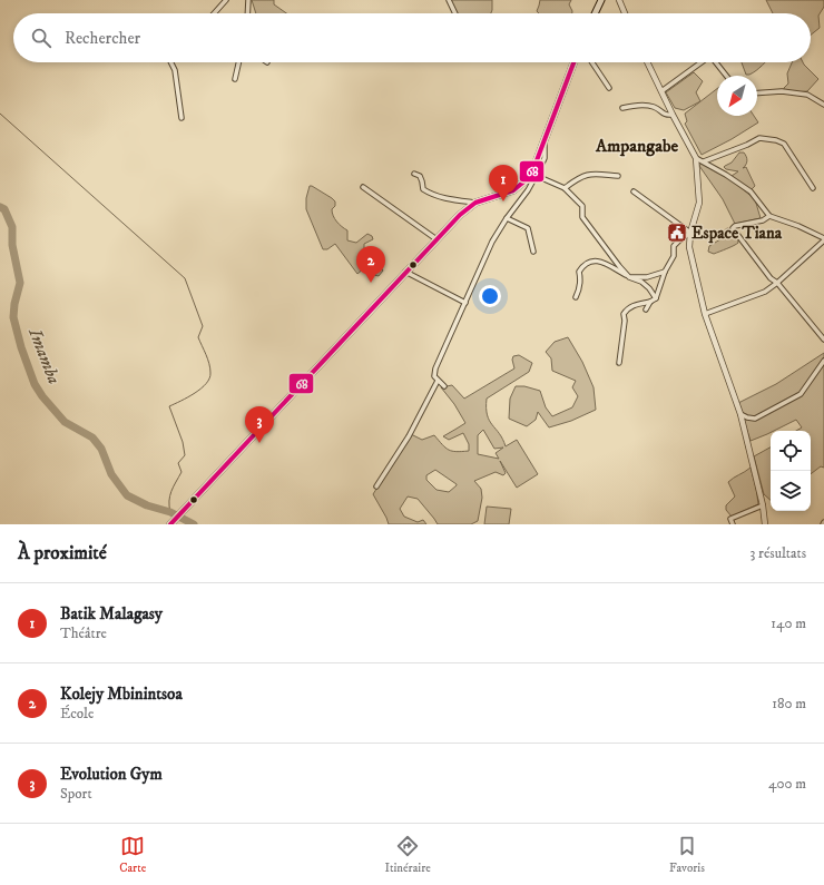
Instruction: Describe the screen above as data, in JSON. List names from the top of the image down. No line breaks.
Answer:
{"districts":["Ampangabe"],"water":["Imamba"],"places":{"public building":["Espace Tiana"]},"lines":["transit line 68"],"north":"bottom left","page":{"search":"Rechercher","pins":["1","2","3"],"heading":["À proximité","3 résultats"],"list":[{"mark":"1","name":"Batik Malagasy","note":"Théâtre","value":"140 m"},{"mark":"2","name":"Kolejy Mbinintsoa","note":"École","value":"180 m"},{"mark":"3","name":"Evolution Gym","note":"Sport","value":"400 m"}],"nav":["Carte","Itinéraire","Favoris"]}}
